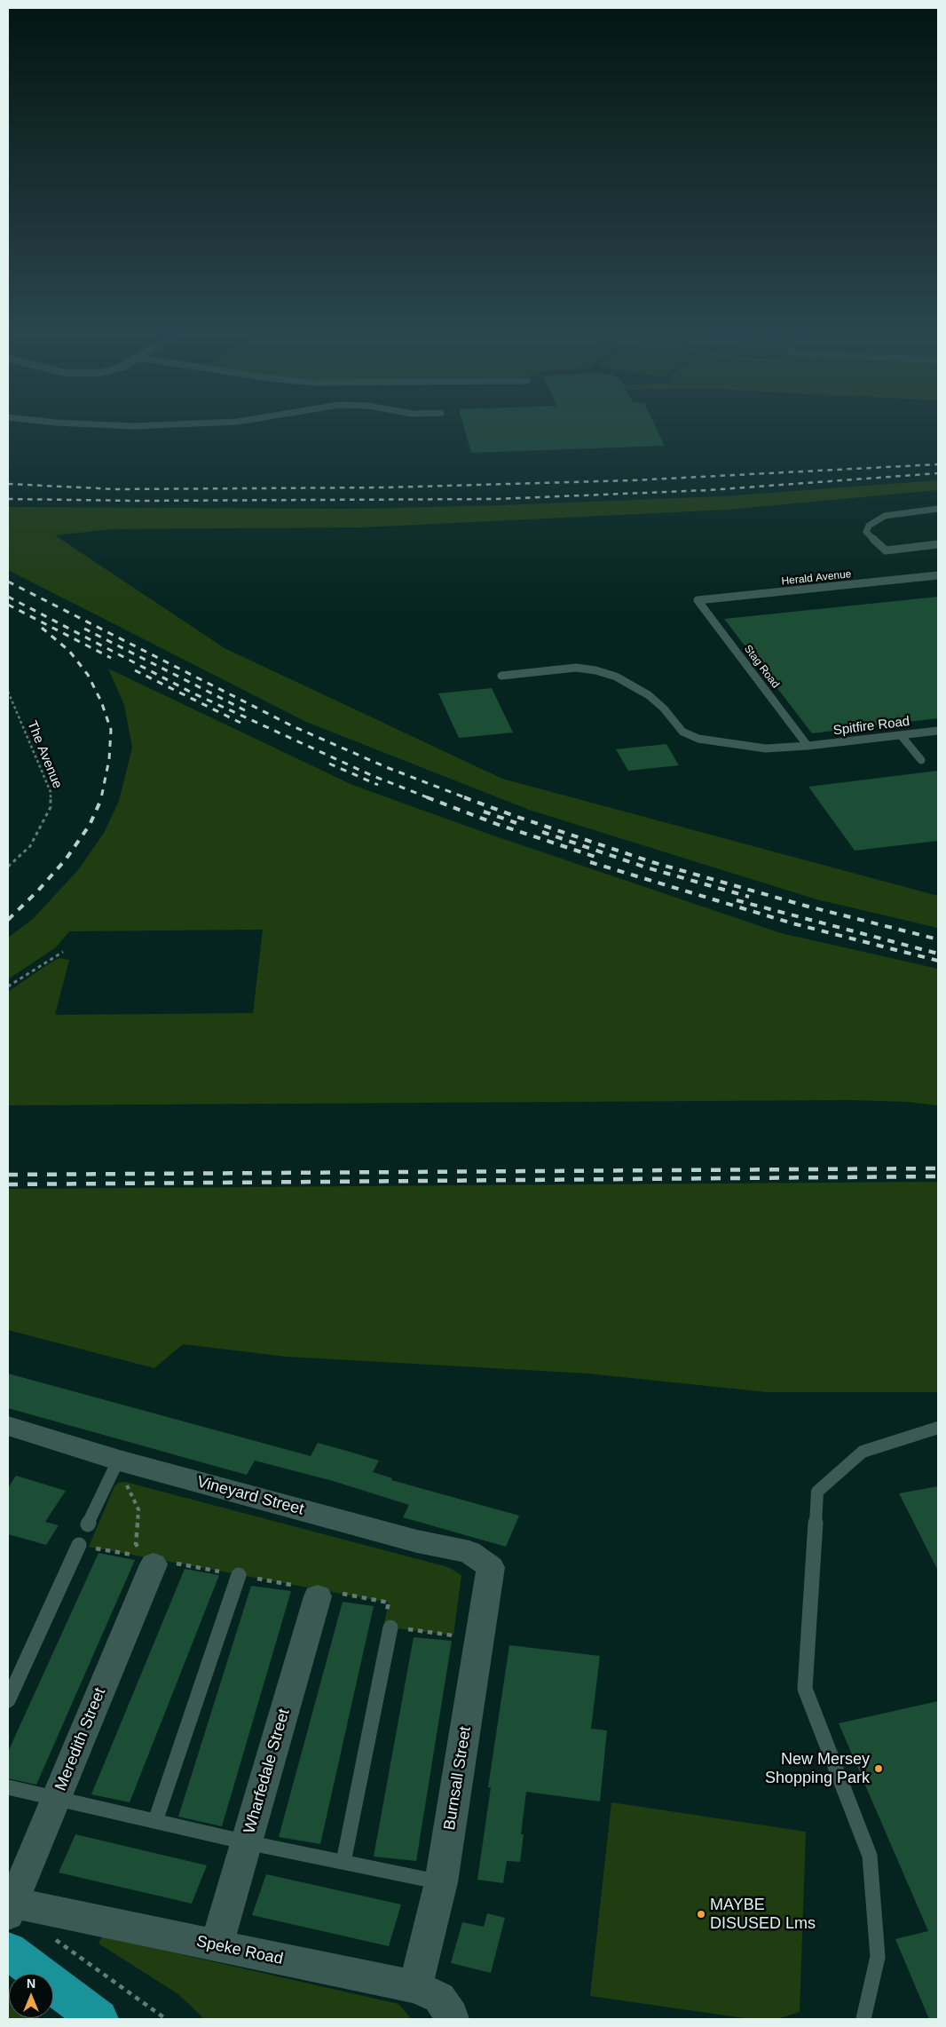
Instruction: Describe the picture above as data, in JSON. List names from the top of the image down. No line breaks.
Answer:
{"streets":{"street":["Vineyard Street","Meredith Street","Wharfedale Street","Burnsall Street","Speke Road"],"lane":["Herald Avenue","Stag Road","Spitfire Road"],"path":["The Avenue"]},"crossings":[["Herald Avenue","Stag Road"],["Stag Road","Spitfire Road"],["Vineyard Street","Burnsall Street"],["Meredith Street","Speke Road"],["Wharfedale Street","Speke Road"],["Burnsall Street","Speke Road"]],"places":["New Mersey Shopping Park","MAYBE DISUSED Lms"],"north":"top"}
